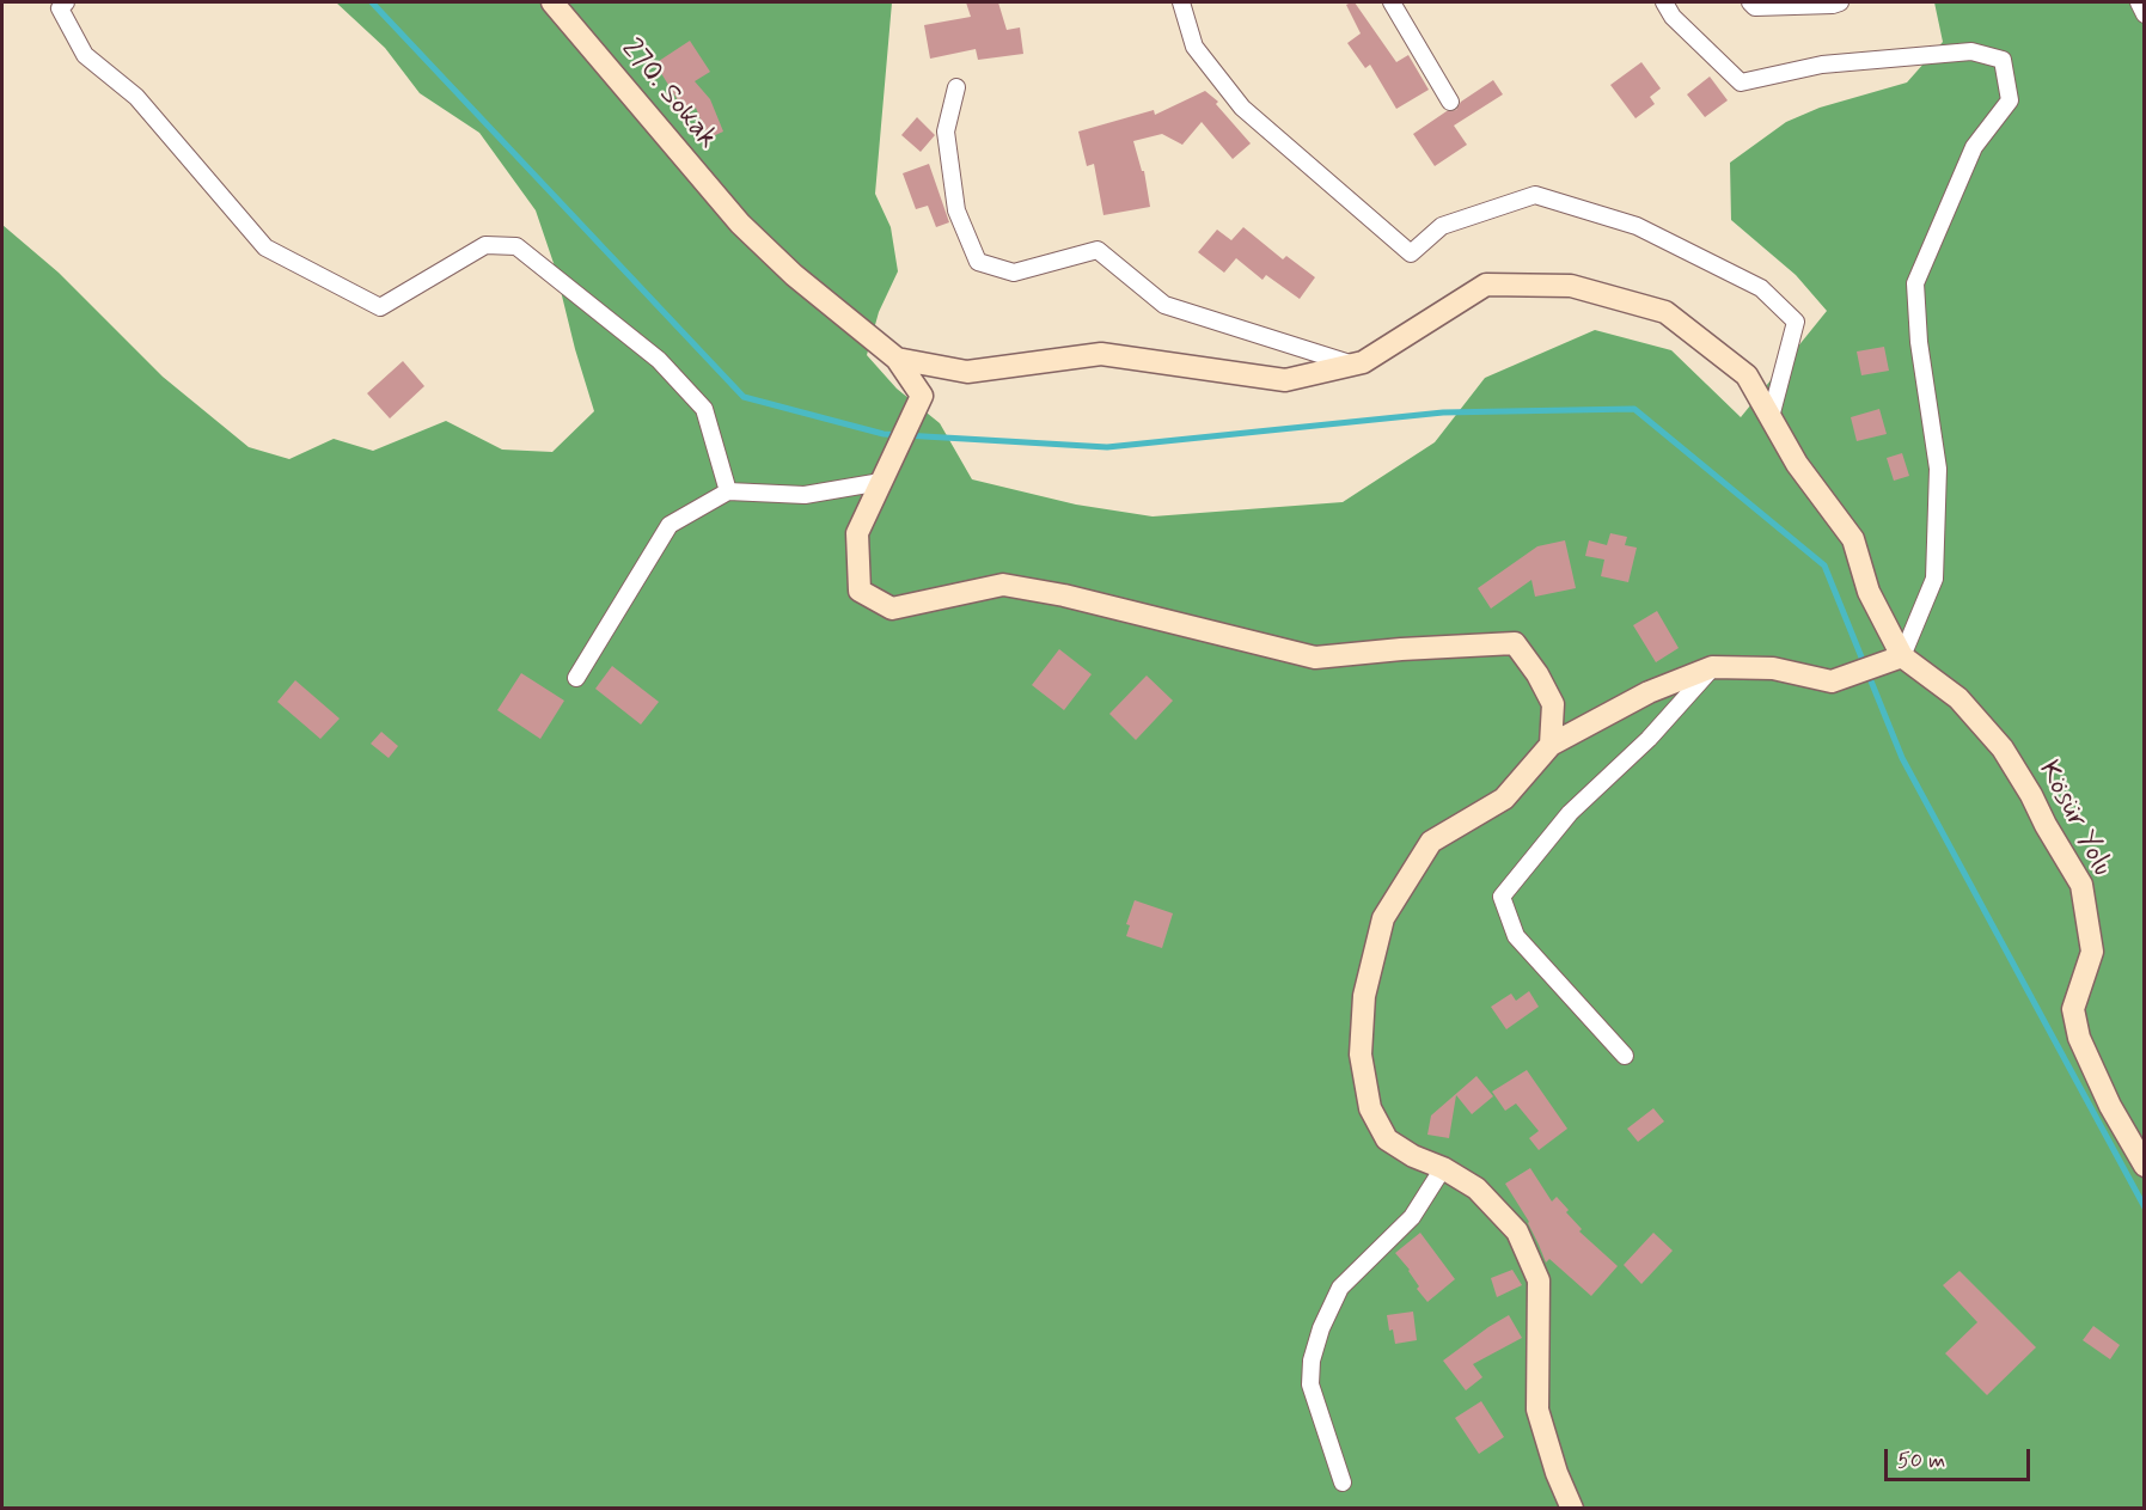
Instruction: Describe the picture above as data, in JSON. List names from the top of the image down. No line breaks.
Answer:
{"streets":{"street":["270. Sokak","Kösür Yolu"]},"scale_bar":"50 m"}
